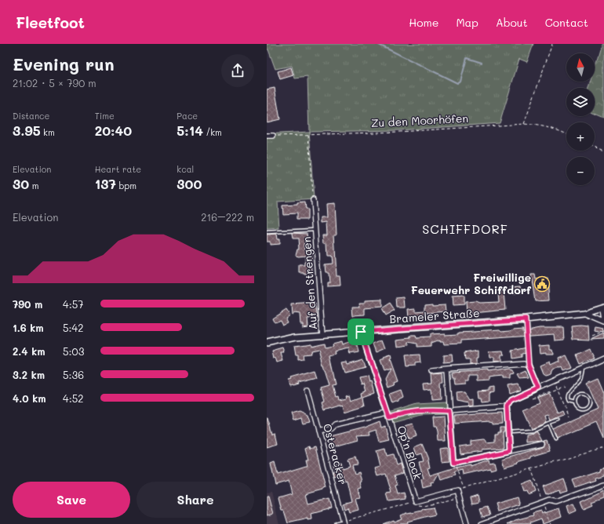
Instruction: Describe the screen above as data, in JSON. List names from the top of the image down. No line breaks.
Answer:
{"streets":{"street":["Auf den Strengen","Brameler Straße","Op'n Block","Osteracker"],"path":["Zu den Moorhöfen"]},"crossings":[["Auf den Strengen","Brameler Straße"],["Brameler Straße","Op'n Block"]],"districts":["SCHIFFDORF"],"places":{"public building":["Freiwillige Feuerwehr Schiffdorf"]},"north":"top","page":{"header":"Fleetfoot","nav":["Home","Map","About","Contact"],"heading":["Evening run","21:02 · 5 × 790 m"],"map_buttons":["+","−"],"stats":[["Distance","3.95 km"],["Time","20:40"],["Pace","5:14 /km"],["Elevation","30 m"],["Heart rate","137 bpm"],["kcal","300"]],"chart":["Elevation","216–222 m"],"list":[{"name":"790 m","note":"4:57"},{"name":"1.6 km","note":"5:42"},{"name":"2.4 km","note":"5:03"},{"name":"3.2 km","note":"5:36"},{"name":"4.0 km","note":"4:52"}],"buttons":["Save","Share"]}}
